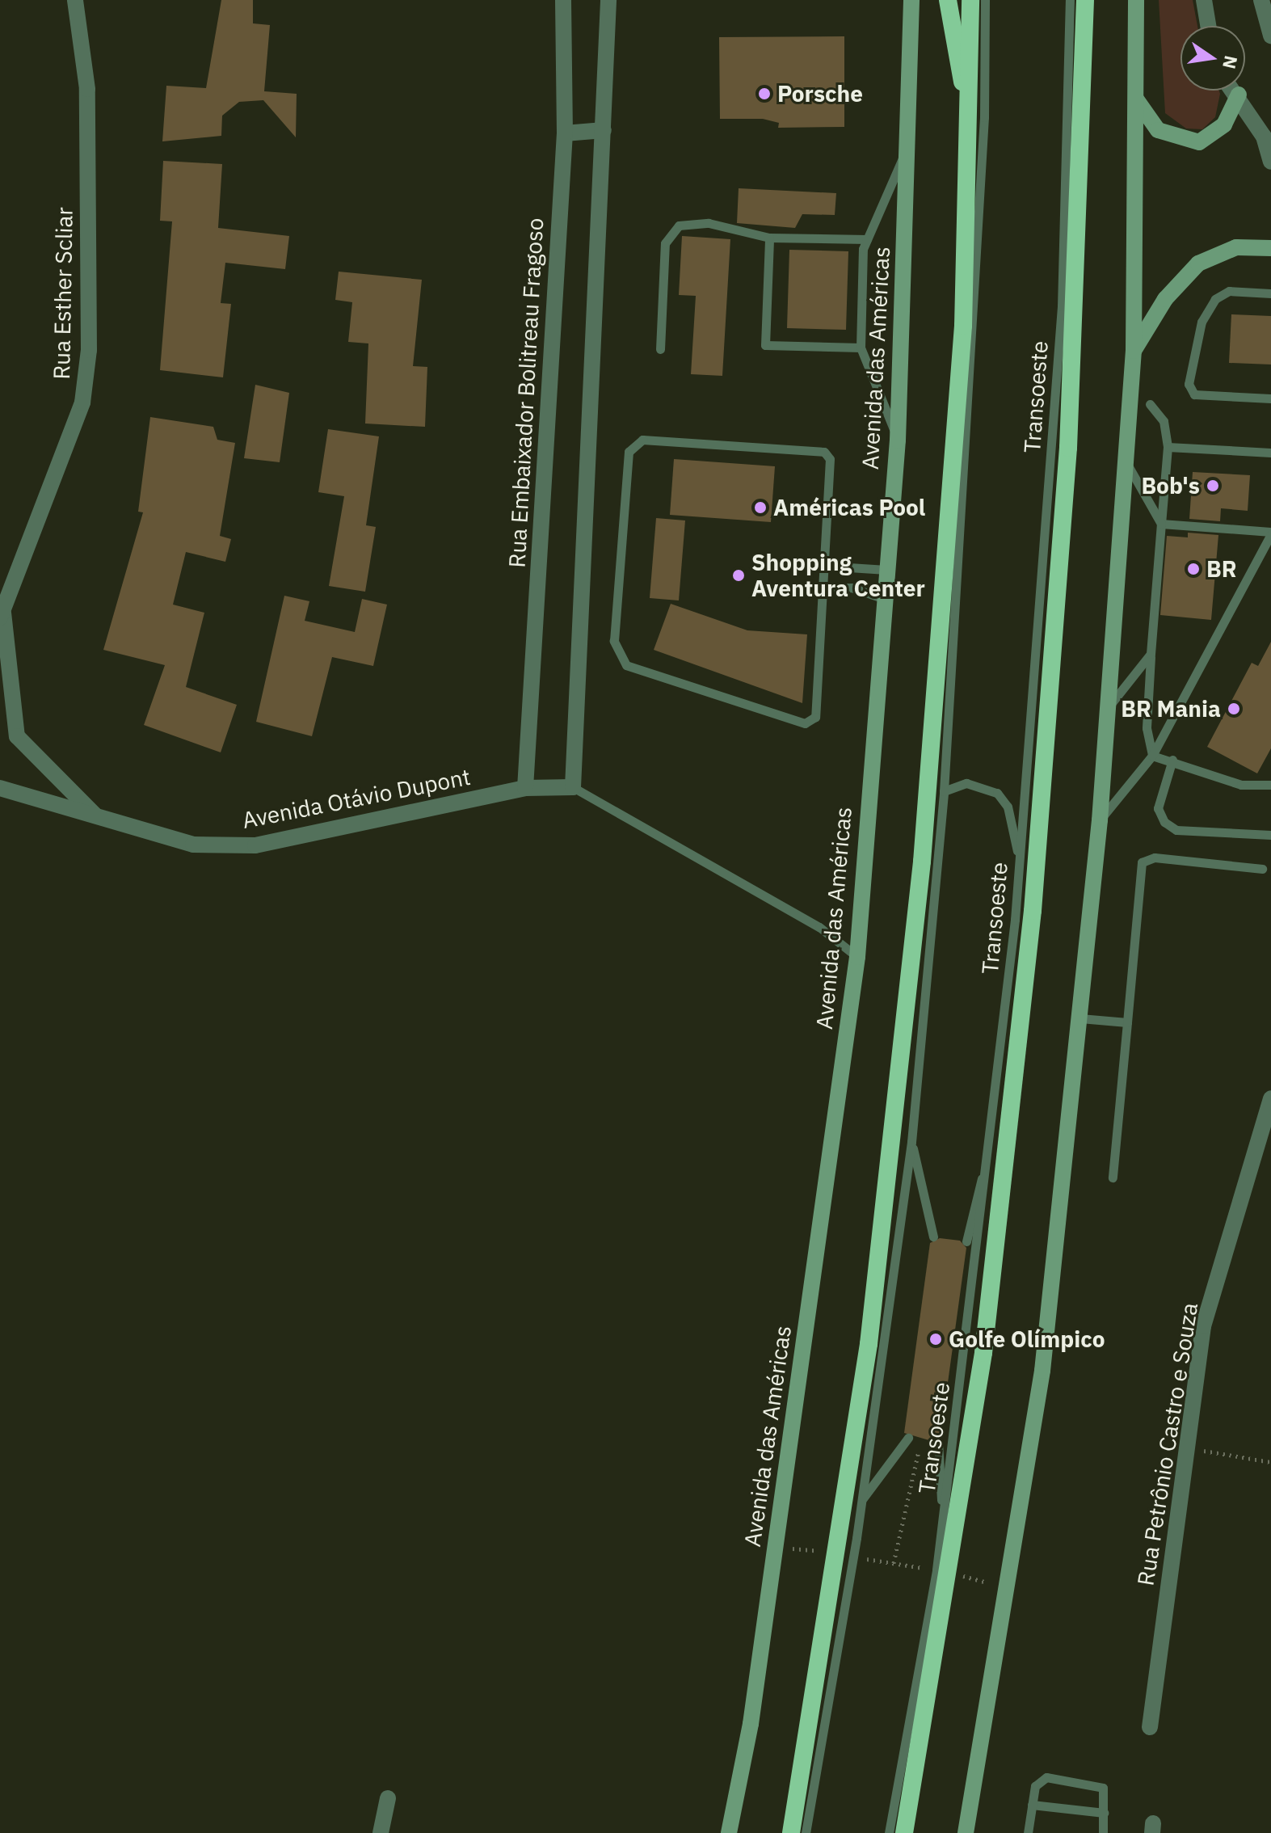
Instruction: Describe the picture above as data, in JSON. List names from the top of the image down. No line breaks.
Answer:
{"streets":{"main road":["Avenida das Américas"],"street":["Rua Esther Scliar","Rua Embaixador Bolitreau Fragoso","Avenida Otávio Dupont","Rua Petrônio Castro e Souza"],"lane":["Transoeste"]},"crossings":[["Rua Embaixador Bolitreau Fragoso","Avenida Otávio Dupont"]],"places":["Porsche","Bob's","Américas Pool","BR","Shopping Aventura Center","BR Mania","Golfe Olímpico"],"north":"right"}
